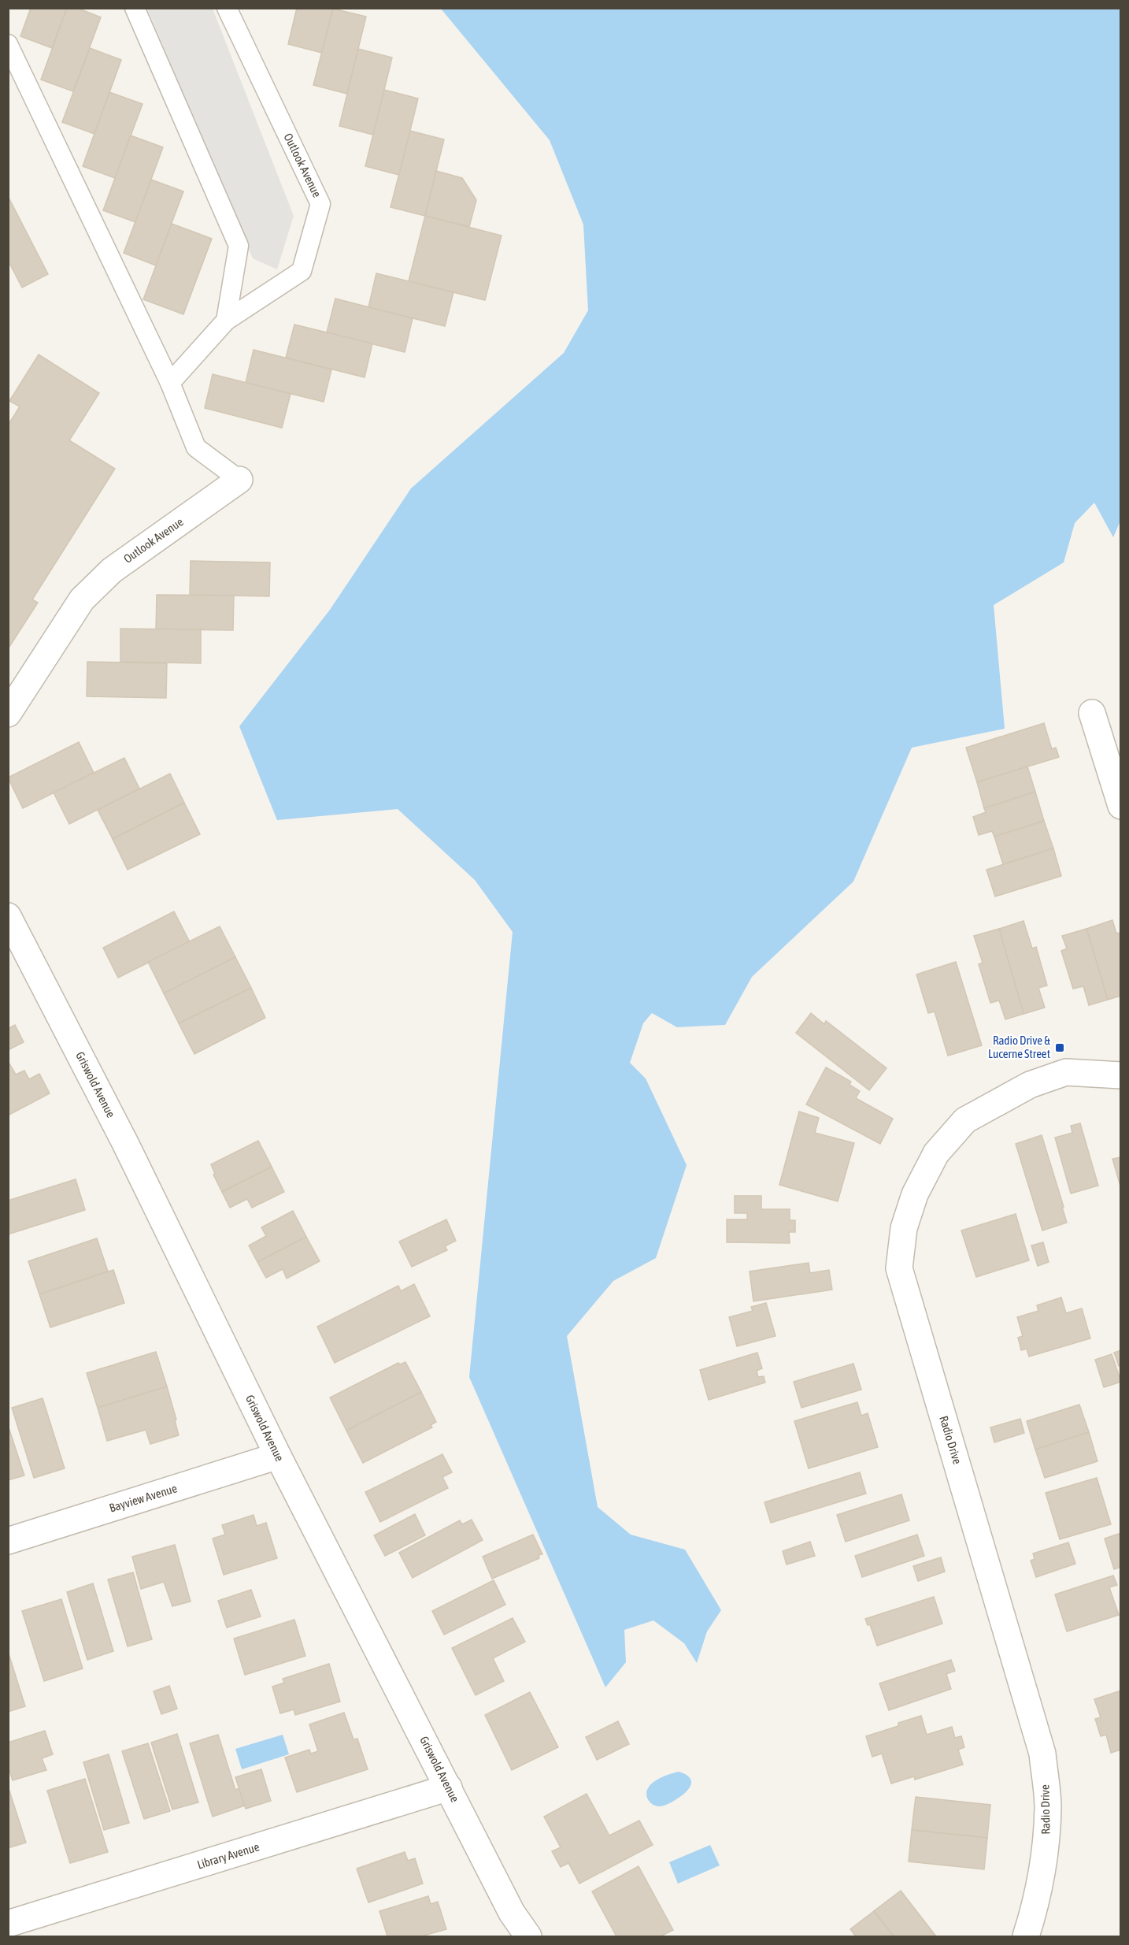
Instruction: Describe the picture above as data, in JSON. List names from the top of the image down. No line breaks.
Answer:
{"streets":{"street":["Outlook Avenue","Griswold Avenue","Radio Drive","Bayview Avenue","Library Avenue"]},"crossings":[["Griswold Avenue","Bayview Avenue"],["Griswold Avenue","Library Avenue"]],"places":{"transit":["Radio Drive & Lucerne Street"]}}
